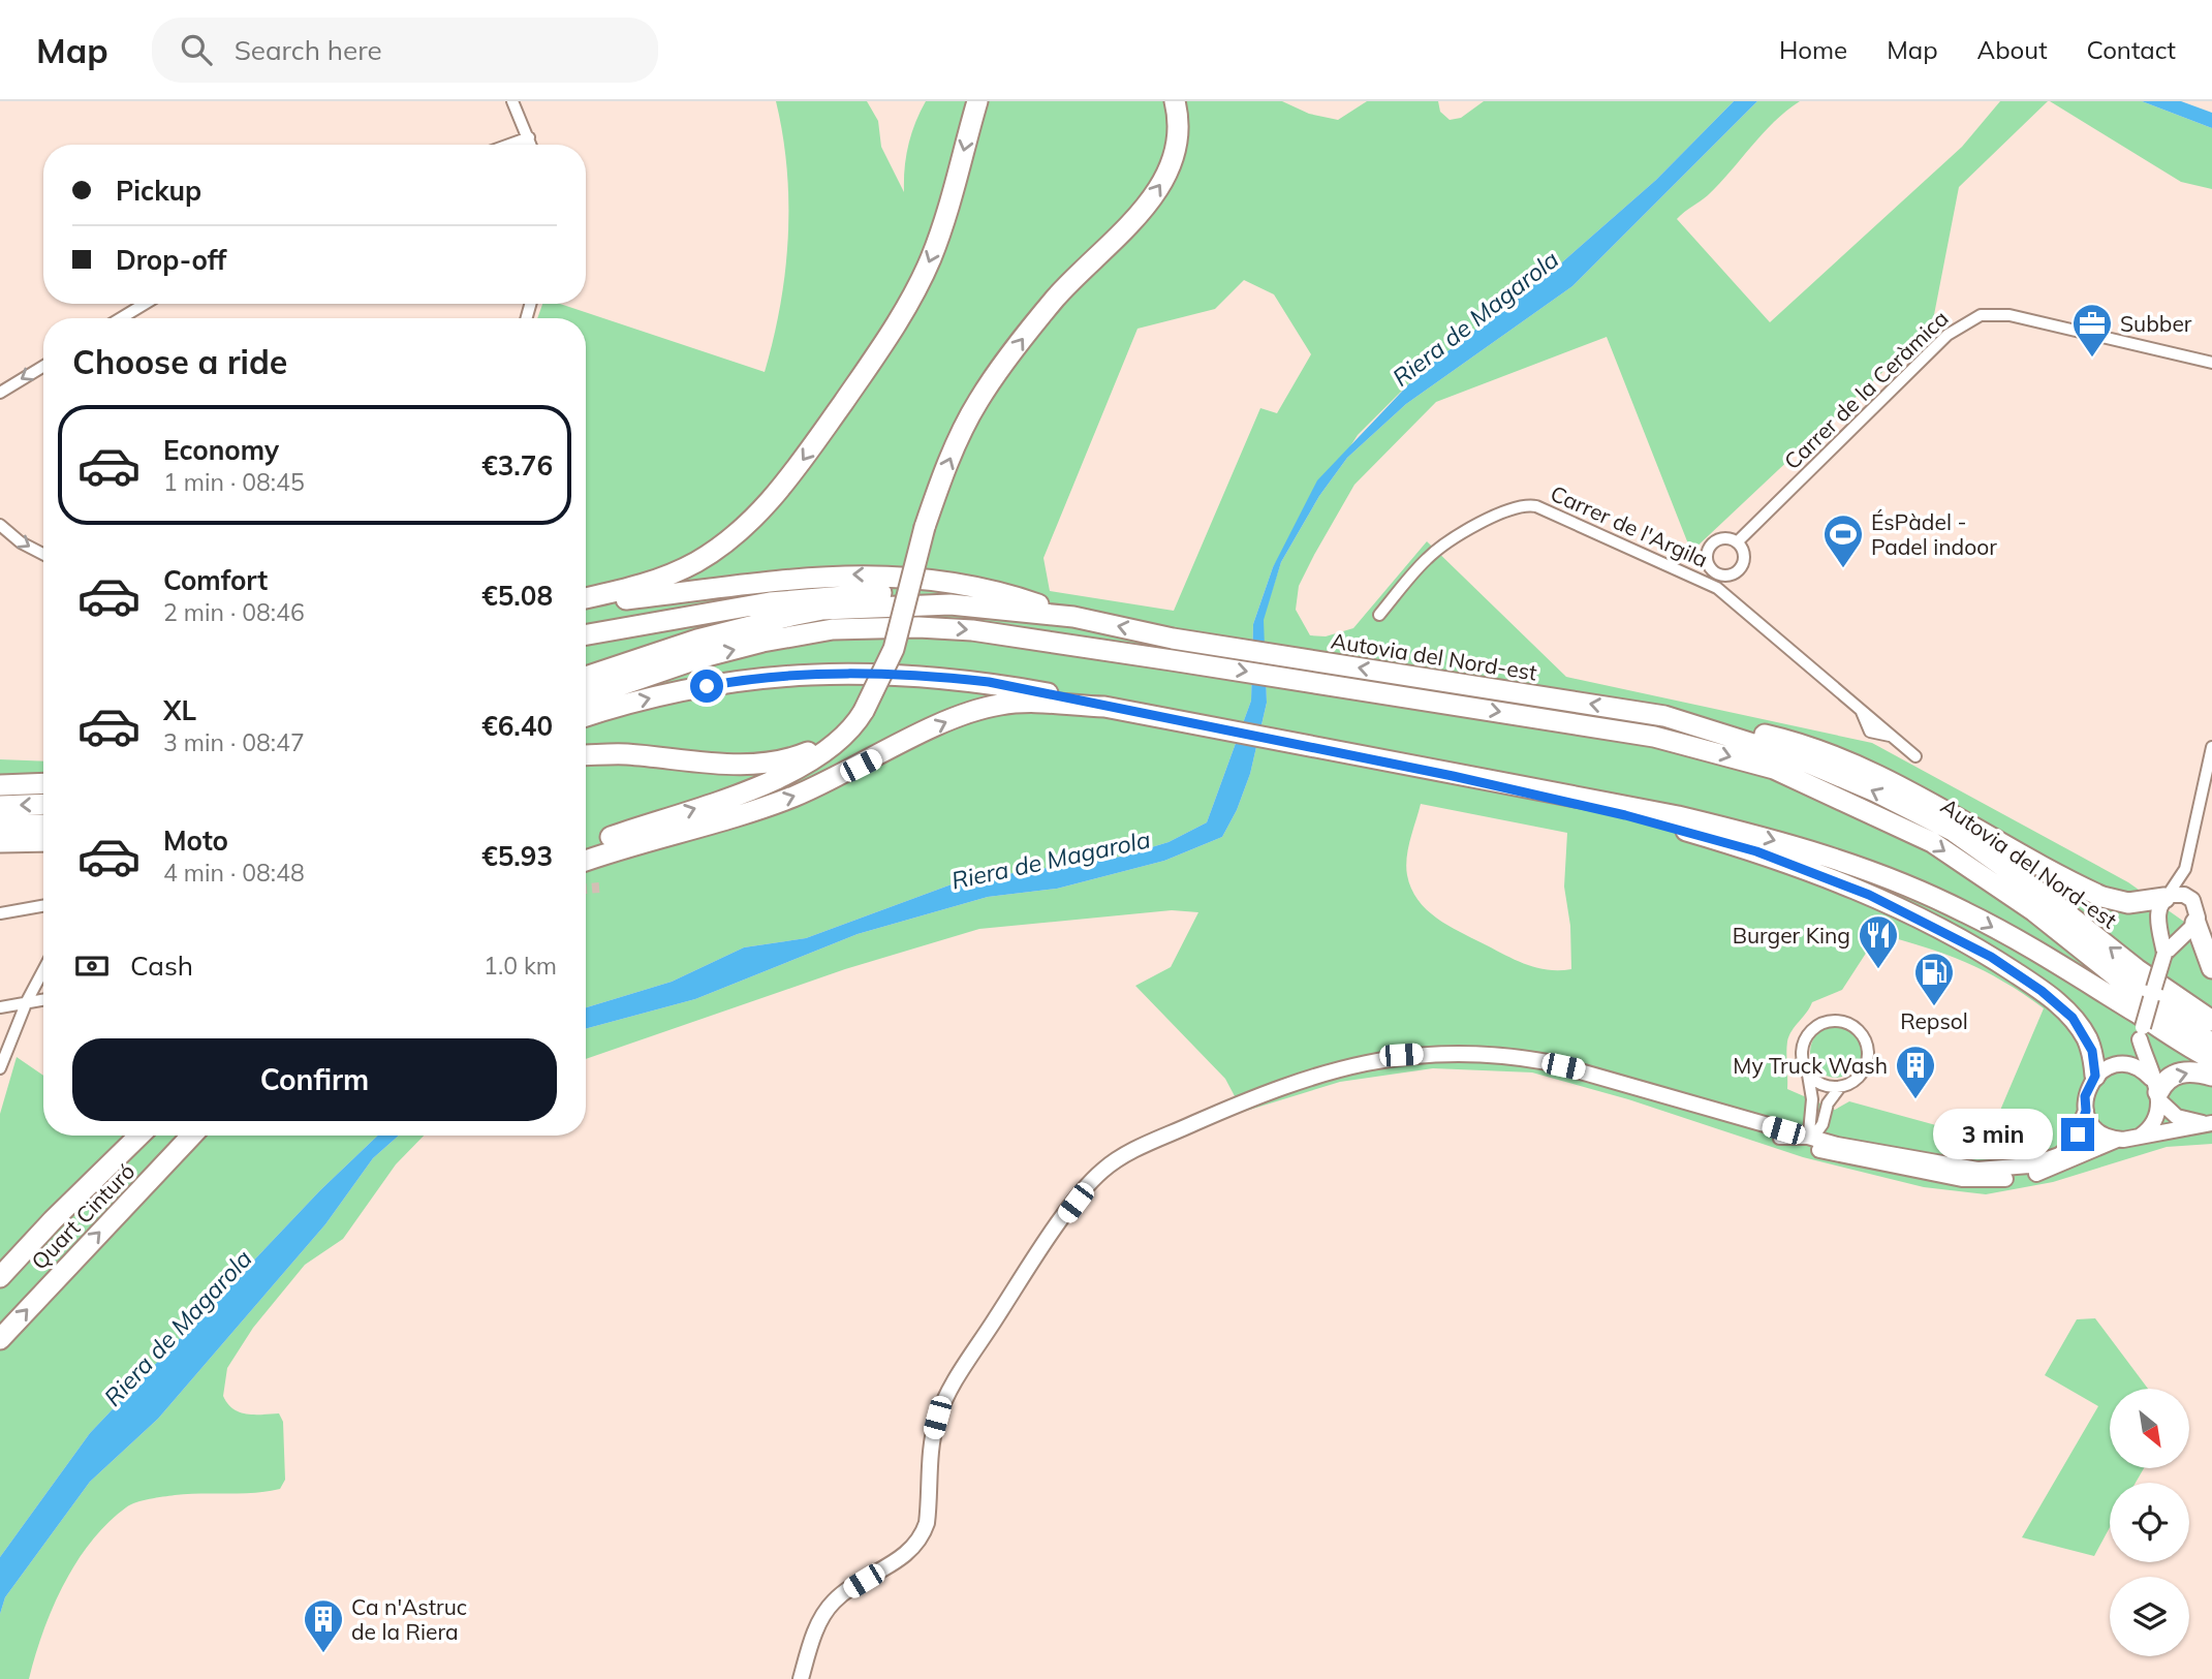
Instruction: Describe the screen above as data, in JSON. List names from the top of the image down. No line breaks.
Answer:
{"streets":{"highway":["Autovia del Nord-est","Quart Cinturó"],"street":["Carrer de la Ceràmica","Carrer de l'Argila"]},"water":["Riera de Magarola"],"places":{"office":["Subber"],"sports":["ÉsPàdel - Padel indoor"],"restaurant":["Burger King"],"fuel station":["Repsol"],"building":["My Truck Wash","Ca n'Astruc de la Riera"]},"north":"bottom right","page":{"header":"Map","search":"Search here","nav":["Home","Map","About","Contact"],"banner":["Pickup","Drop-off"],"heading":"Choose a ride","list":[{"name":"Economy","note":"1 min · 08:45","value":"€3.76"},{"name":"Comfort","note":"2 min · 08:46","value":"€5.08"},{"name":"XL","note":"3 min · 08:47","value":"€6.40"},{"name":"Moto","note":"4 min · 08:48","value":"€5.93"}],"pay":["Cash","1.0 km"],"buttons":"Confirm","bubble":"3 min"}}
